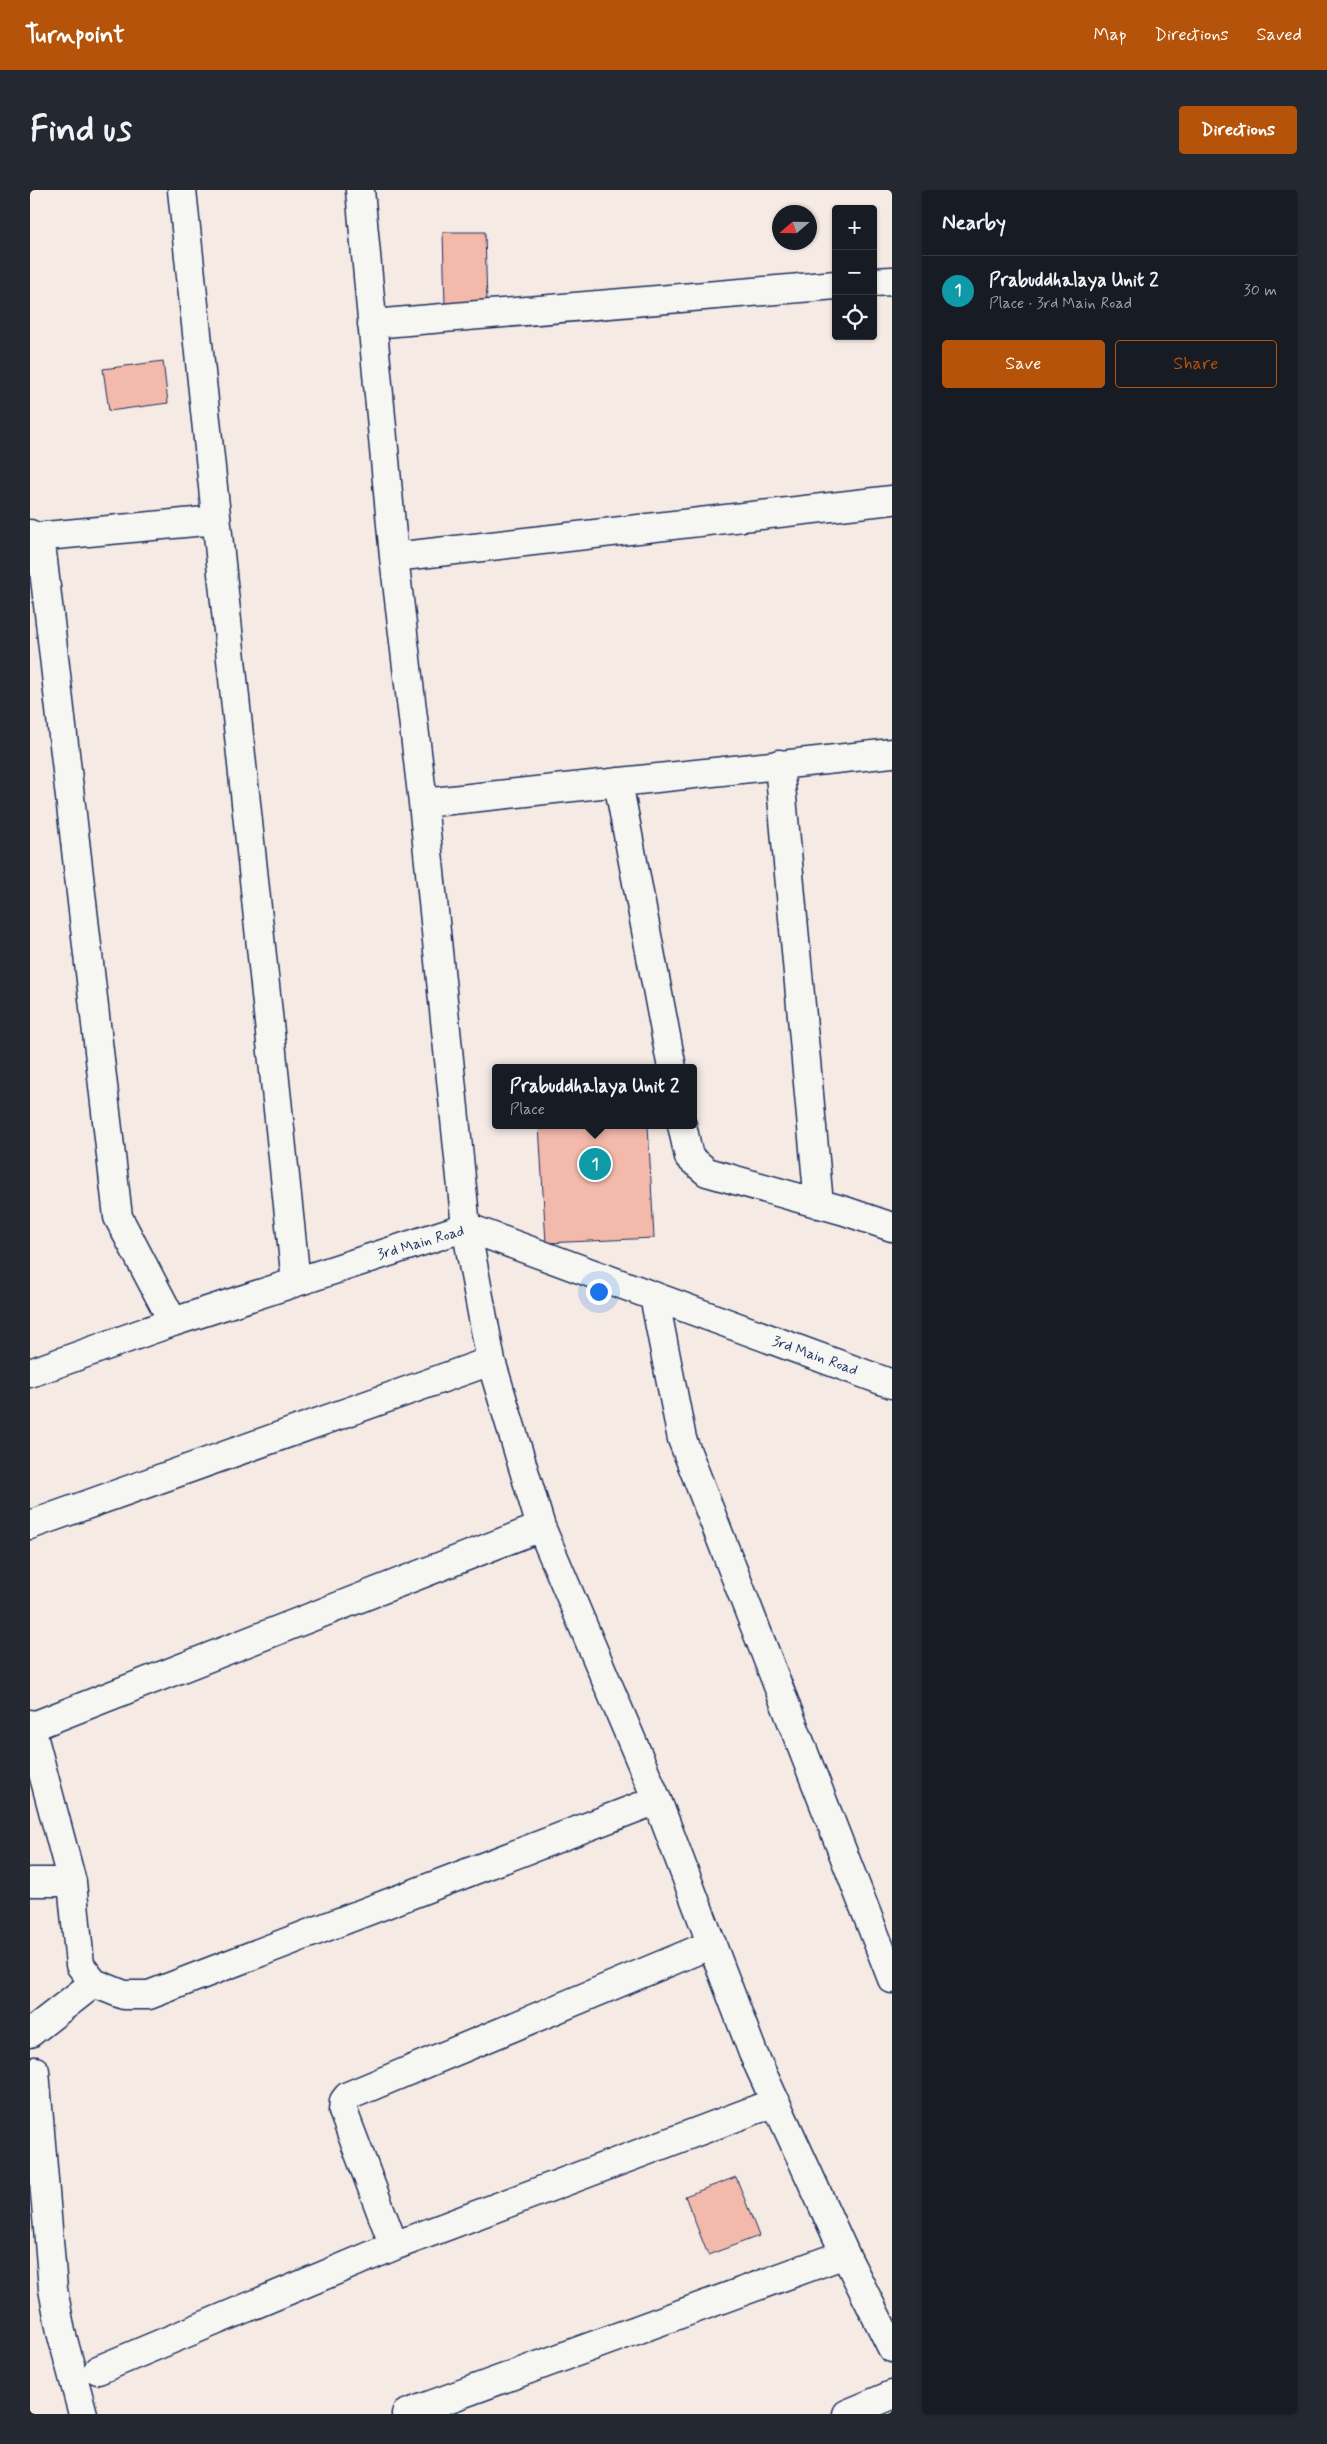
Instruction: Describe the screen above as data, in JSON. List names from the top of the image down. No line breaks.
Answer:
{"streets":{"street":["3rd Main Road"]},"north":"left","page":{"header":"Turnpoint","nav":["Map","Directions","Saved"],"buttons":["Directions",["Save","Share"]],"title":"Find us","heading":"Nearby","map_buttons":["+","−"],"list":[{"mark":"1","name":"Prabuddhalaya Unit 2","note":"Place · 3rd Main Road","value":"30 m"}],"popup":["Prabuddhalaya Unit 2","Place"],"pins":"1"}}
